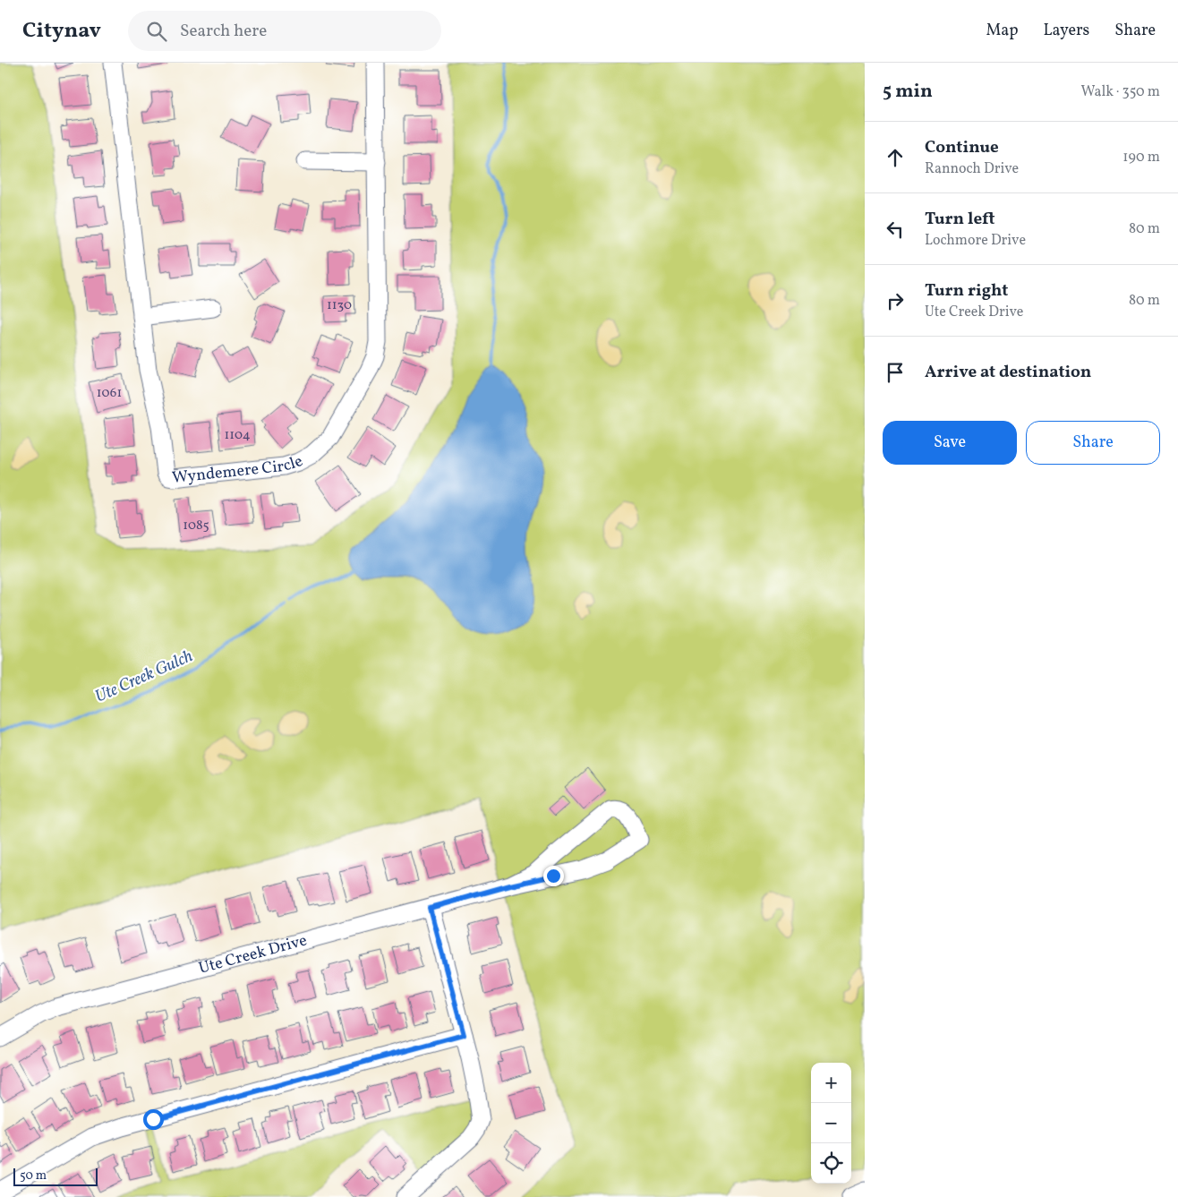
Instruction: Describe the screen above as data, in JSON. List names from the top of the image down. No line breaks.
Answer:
{"streets":{"street":["Wyndemere Circle","Ute Creek Drive"]},"water":["Ute Creek Gulch"],"house_numbers":["1130","1061","1104","1085"],"scale_bar":"50 m","page":{"header":"Citynav","search":"Search here","nav":["Map","Layers","Share"],"heading":["5 min","Walk · 350 m"],"list":[["Continue","Rannoch Drive","190 m"],["Turn left","Lochmore Drive","80 m"],["Turn right","Ute Creek Drive","80 m"],"Arrive at destination"],"buttons":["Save","Share"],"map_buttons":["+","−"],"scale":"50 m"}}
